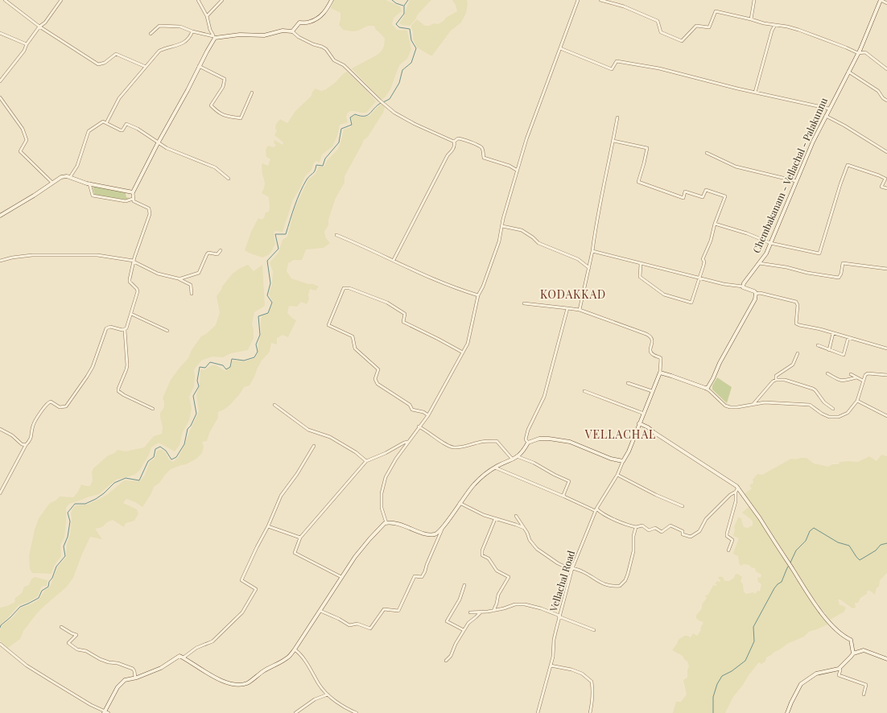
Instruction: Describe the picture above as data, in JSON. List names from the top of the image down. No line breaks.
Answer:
{"streets":{"main road":["Chembakanam - Vellachal - Palakunnu"],"street":["Vellachal Road"]},"districts":["KODAKKAD","VELLACHAL"]}
